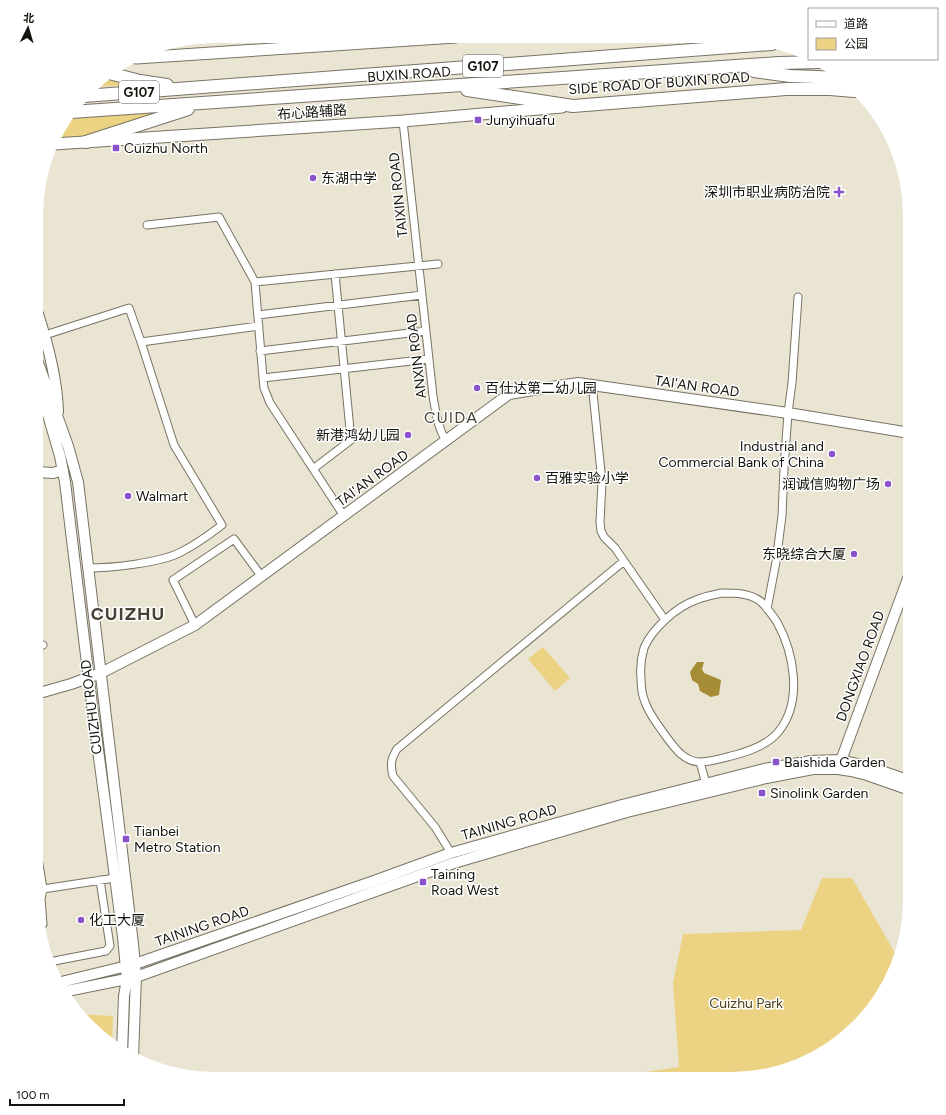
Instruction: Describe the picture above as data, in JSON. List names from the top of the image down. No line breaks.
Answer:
{"streets":{"highway":["G107","BUXIN ROAD","SIDE ROAD OF BUXIN ROAD"],"main road":["布心路辅路","TAI'AN ROAD","DONGXIAO ROAD","CUIZHU ROAD","TAINING ROAD"],"street":["TAIXIN ROAD","ANXIN ROAD"]},"crossings":[["BUXIN ROAD","SIDE ROAD OF BUXIN ROAD"],["SIDE ROAD OF BUXIN ROAD","布心路辅路"],["布心路辅路","TAIXIN ROAD"],["TAIXIN ROAD","ANXIN ROAD"],["ANXIN ROAD","TAI'AN ROAD"],["TAI'AN ROAD","CUIZHU ROAD"],["DONGXIAO ROAD","TAINING ROAD"],["CUIZHU ROAD","TAINING ROAD"]],"districts":["CUIDA","CUIZHU"],"parks":["Cuizhu Park"],"places":{"transit":["Junyihuafu","Cuizhu North","Baishida Garden","Sinolink Garden","Tianbei Metro Station","Taining Road West"],"other":["东湖中学","百仕达第二幼儿园","新港鸿幼儿园","Industrial and Commercial Bank of China","百雅实验小学","润诚信购物广场","Walmart","东晓综合大厦","化工大厦"],"health":["深圳市职业病防治院"]},"legend":["道路","公园"],"scale_bar":"100 m","north":"top"}
